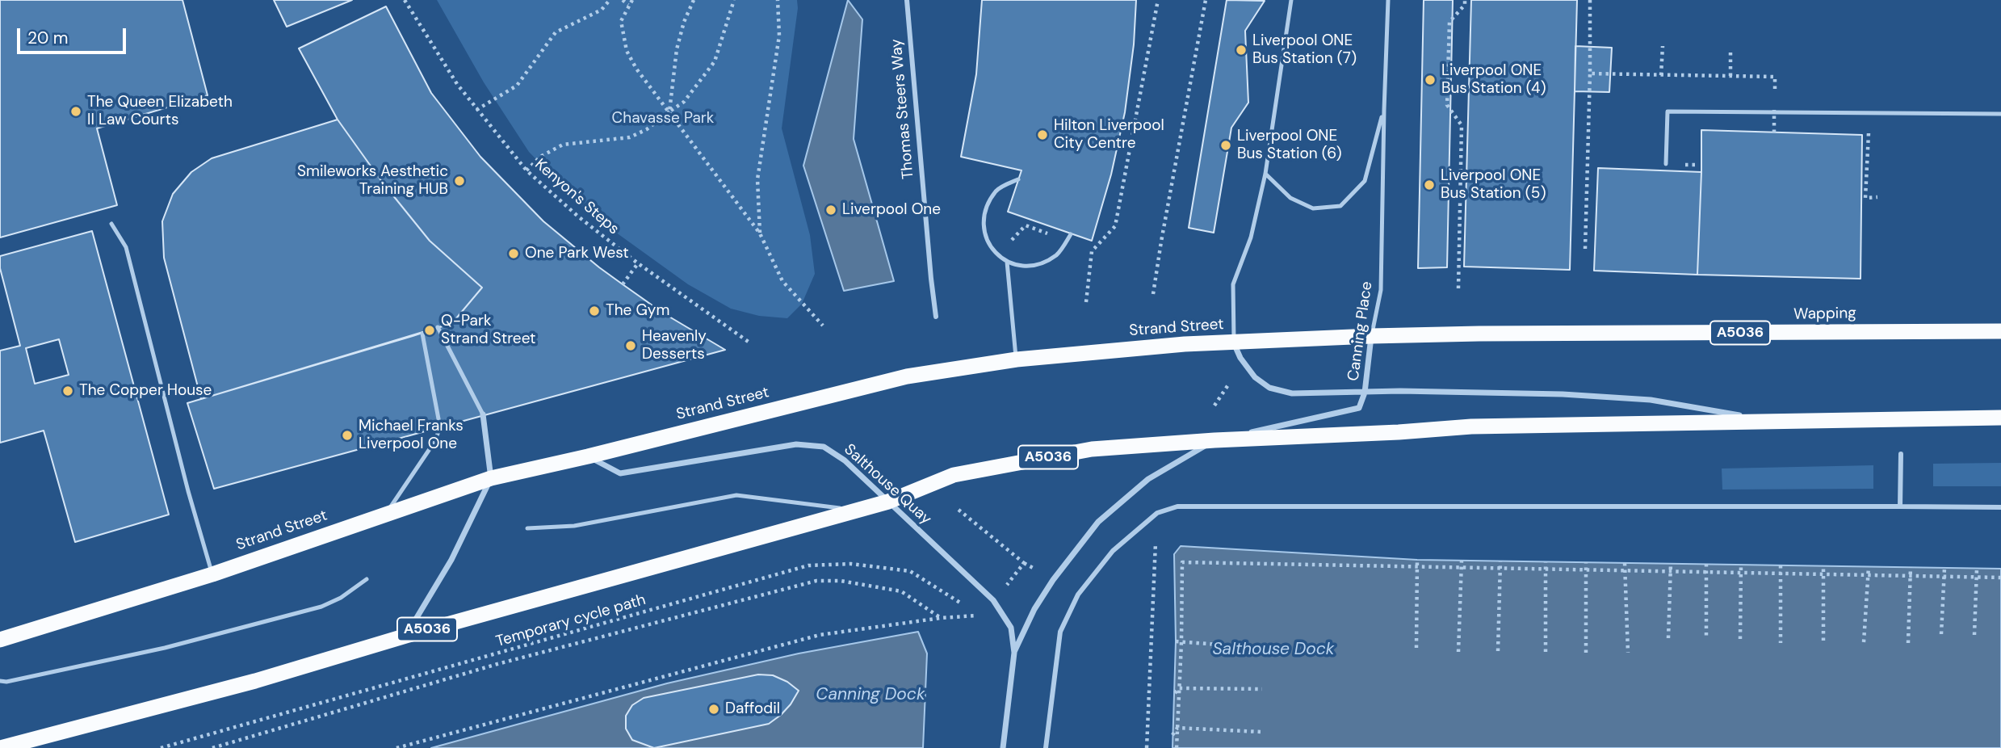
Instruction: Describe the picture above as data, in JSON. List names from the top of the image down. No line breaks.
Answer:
{"streets":{"highway":["Wapping","Strand Street","A5036"],"street":["Thomas Steers Way","Canning Place","Salthouse Quay"],"path":["Kenyon's Steps","Temporary cycle path"]},"crossings":[["Wapping","Strand Street"],["Strand Street","Canning Place"],["Strand Street","Salthouse Quay"],["Canning Place","A5036"],["Canning Place","Salthouse Quay"],["A5036","Salthouse Quay"]],"water":["Salthouse Dock","Canning Dock"],"parks":["Chavasse Park"],"places":["Liverpool ONE Bus Station (7)","Liverpool ONE Bus Station (4)","The Queen Elizabeth II Law Courts","Hilton Liverpool City Centre","Liverpool ONE Bus Station (6)","Smileworks Aesthetic Training HUB","Liverpool ONE Bus Station (5)","Liverpool One","One Park West","The Gym","Q-Park Strand Street","Heavenly Desserts","The Copper House","Michael Franks Liverpool One","Daffodil"],"scale_bar":"20 m"}
